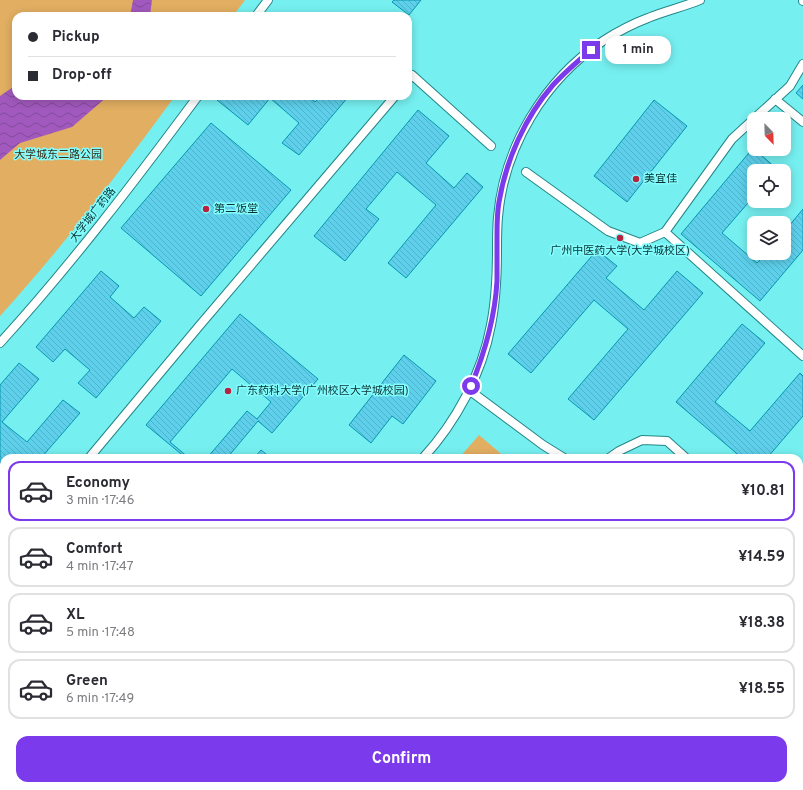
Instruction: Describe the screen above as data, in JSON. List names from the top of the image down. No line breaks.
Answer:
{"streets":{"lane":["大学城广药路"]},"parks":["大学城东二路公园"],"places":["美宜佳","第二饭堂","广州中医药大学(大学城校区)","广东药科大学(广州校区大学城校园)"],"north":"bottom right","page":{"banner":["Pickup","Drop-off"],"bubble":"1 min","list":[{"name":"Economy","note":"3 min · 17:46","value":"¥10.81"},{"name":"Comfort","note":"4 min · 17:47","value":"¥14.59"},{"name":"XL","note":"5 min · 17:48","value":"¥18.38"},{"name":"Green","note":"6 min · 17:49","value":"¥18.55"}],"buttons":"Confirm"}}
